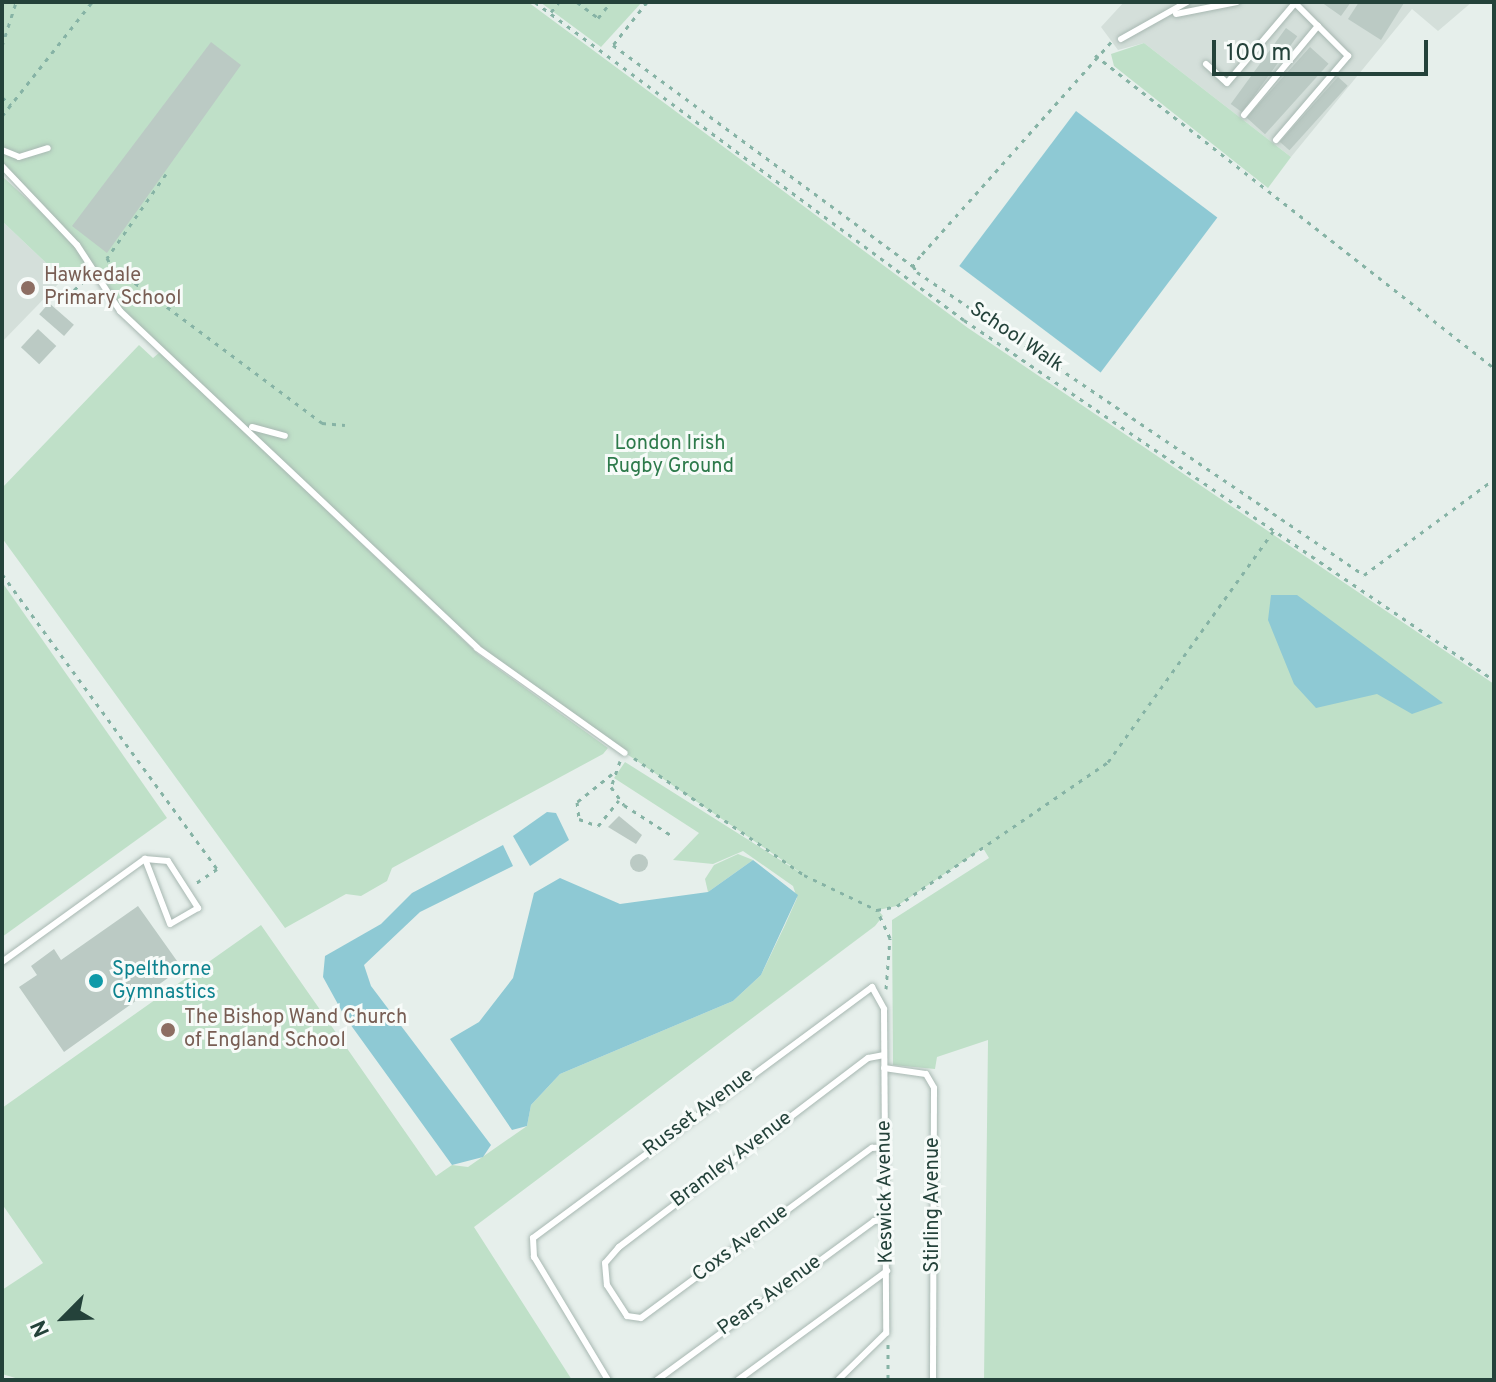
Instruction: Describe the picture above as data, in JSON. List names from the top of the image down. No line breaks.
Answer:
{"streets":{"lane":["Russet Avenue","Bramley Avenue","Keswick Avenue","Stirling Avenue","Coxs Avenue","Pears Avenue"],"path":["School Walk"]},"crossings":[["Russet Avenue","Keswick Avenue"],["Bramley Avenue","Keswick Avenue"],["Bramley Avenue","Coxs Avenue"],["Keswick Avenue","Stirling Avenue"],["Keswick Avenue","Coxs Avenue"],["Keswick Avenue","Pears Avenue"]],"parks":["London Irish Rugby Ground"],"places":["Hawkedale Primary School","Spelthorne Gymnastics","The Bishop Wand Church of England School"],"scale_bar":"100 m","north":"bottom left"}
